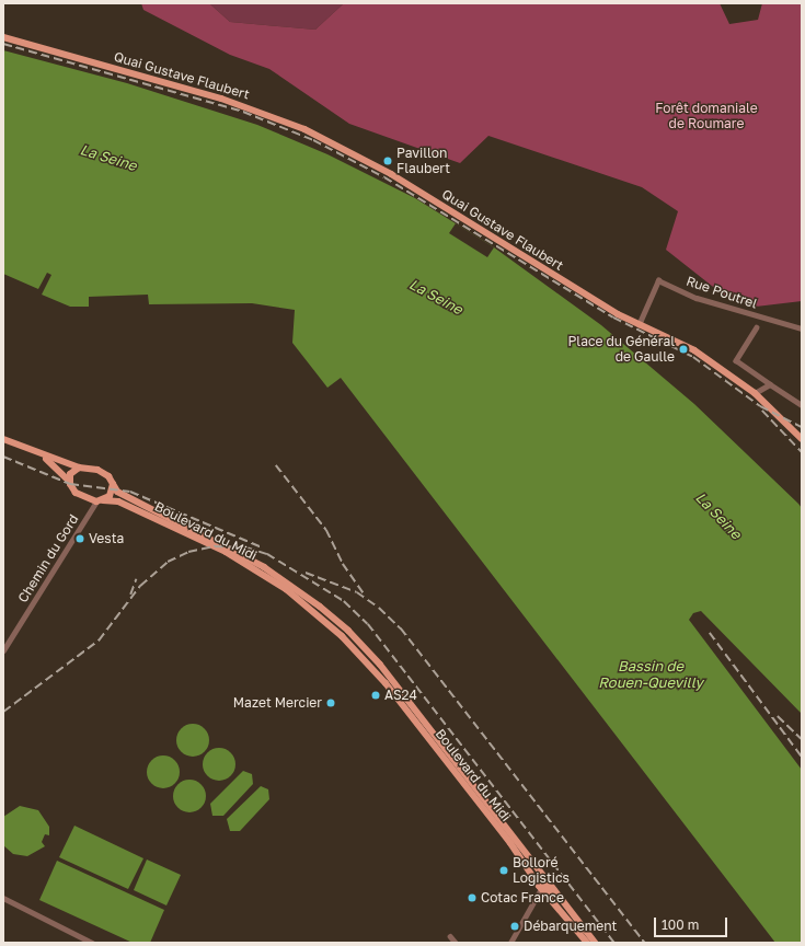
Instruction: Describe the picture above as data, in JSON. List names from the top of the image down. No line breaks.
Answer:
{"streets":{"main road":["Quai Gustave Flaubert","Boulevard du Midi"],"street":["Rue Poutrel","Chemin du Gord"]},"crossings":[["Quai Gustave Flaubert","Rue Poutrel"],["Boulevard du Midi","Chemin du Gord"]],"water":["La Seine","Bassin de Rouen-Quevilly"],"parks":["Forêt domaniale de Roumare"],"places":["Pavillon Flaubert","Place du Général de Gaulle","Vesta","AS24","Mazet Mercier","Bolloré Logistics","Cotac France","Débarquement"],"scale_bar":"100 m"}
